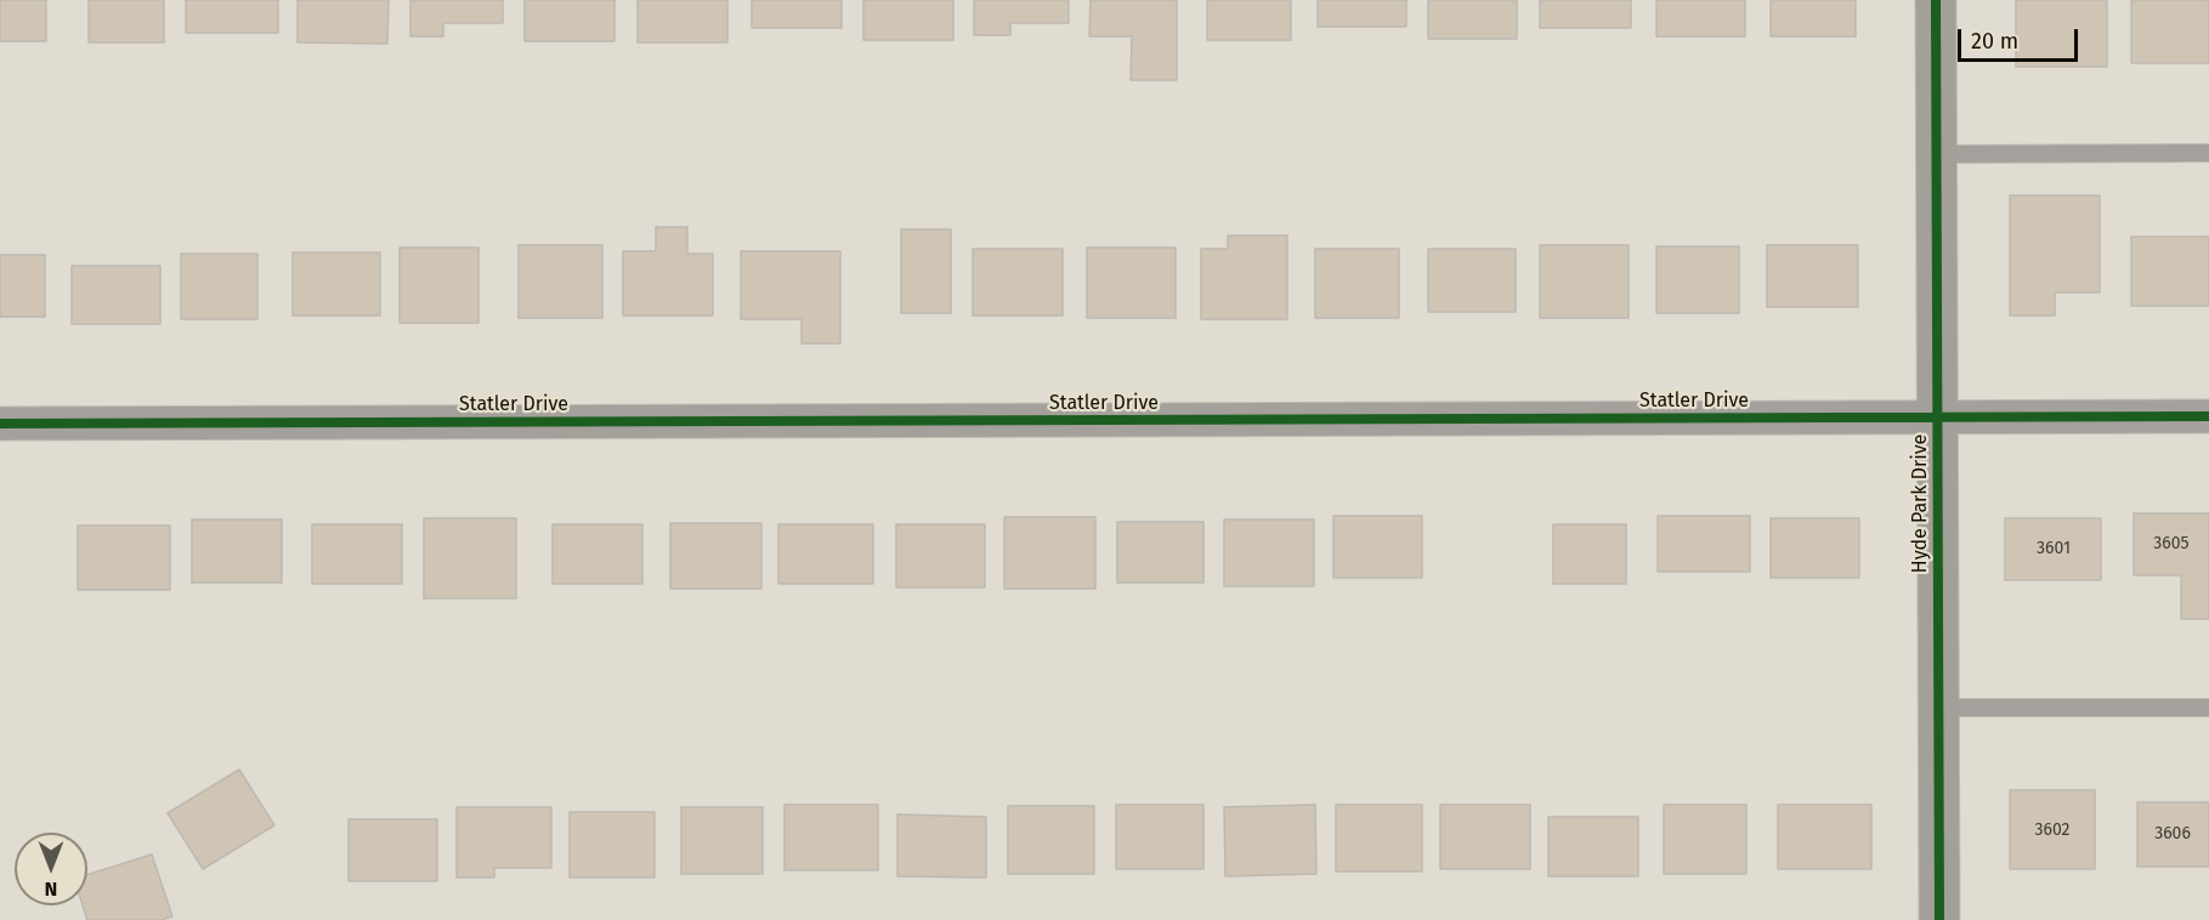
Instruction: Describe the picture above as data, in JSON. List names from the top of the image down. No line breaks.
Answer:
{"streets":{"street":["Statler Drive","Hyde Park Drive"]},"crossings":[["Statler Drive","Hyde Park Drive"]],"house_numbers":["3605","3601","3602","3606"],"scale_bar":"20 m","north":"bottom"}
